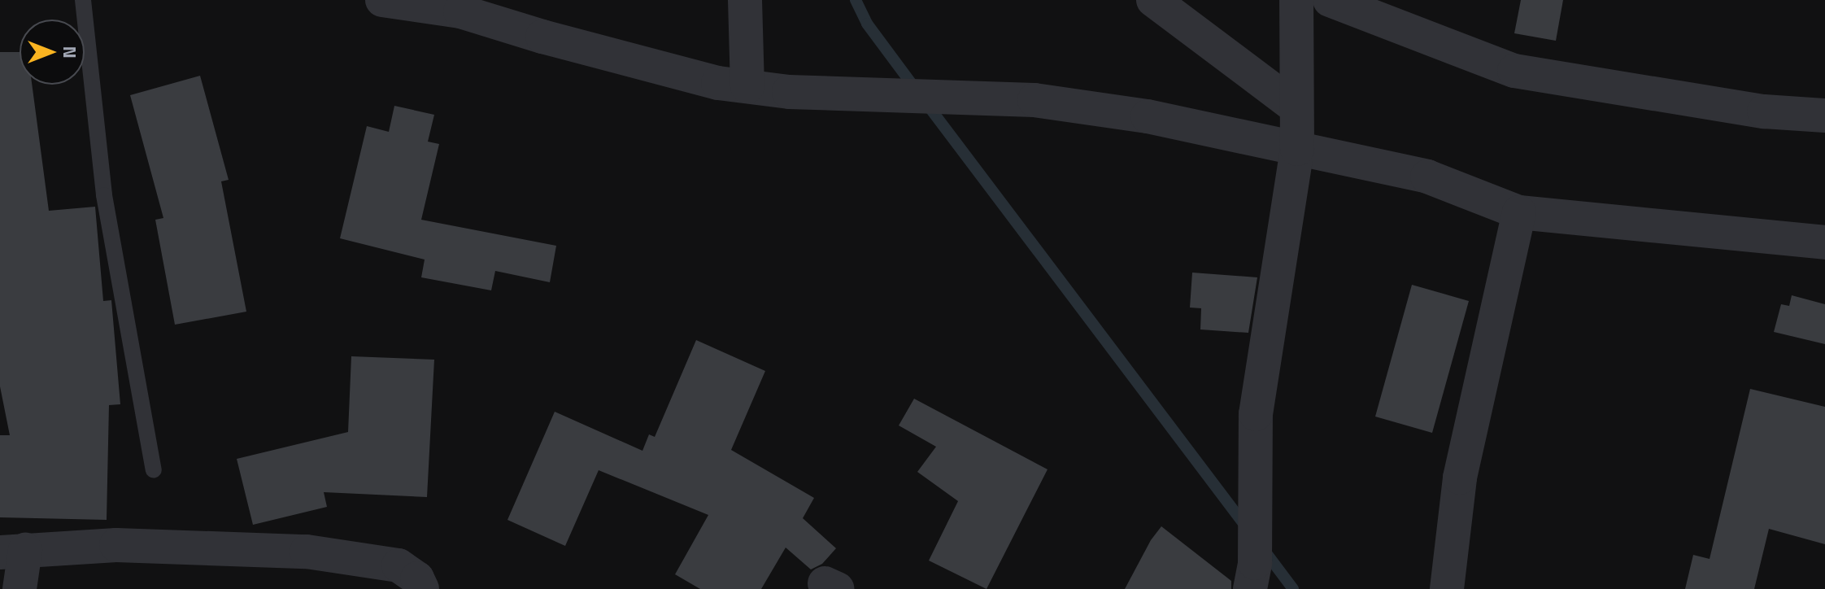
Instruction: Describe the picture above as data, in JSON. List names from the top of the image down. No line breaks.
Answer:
{"north":"right"}
